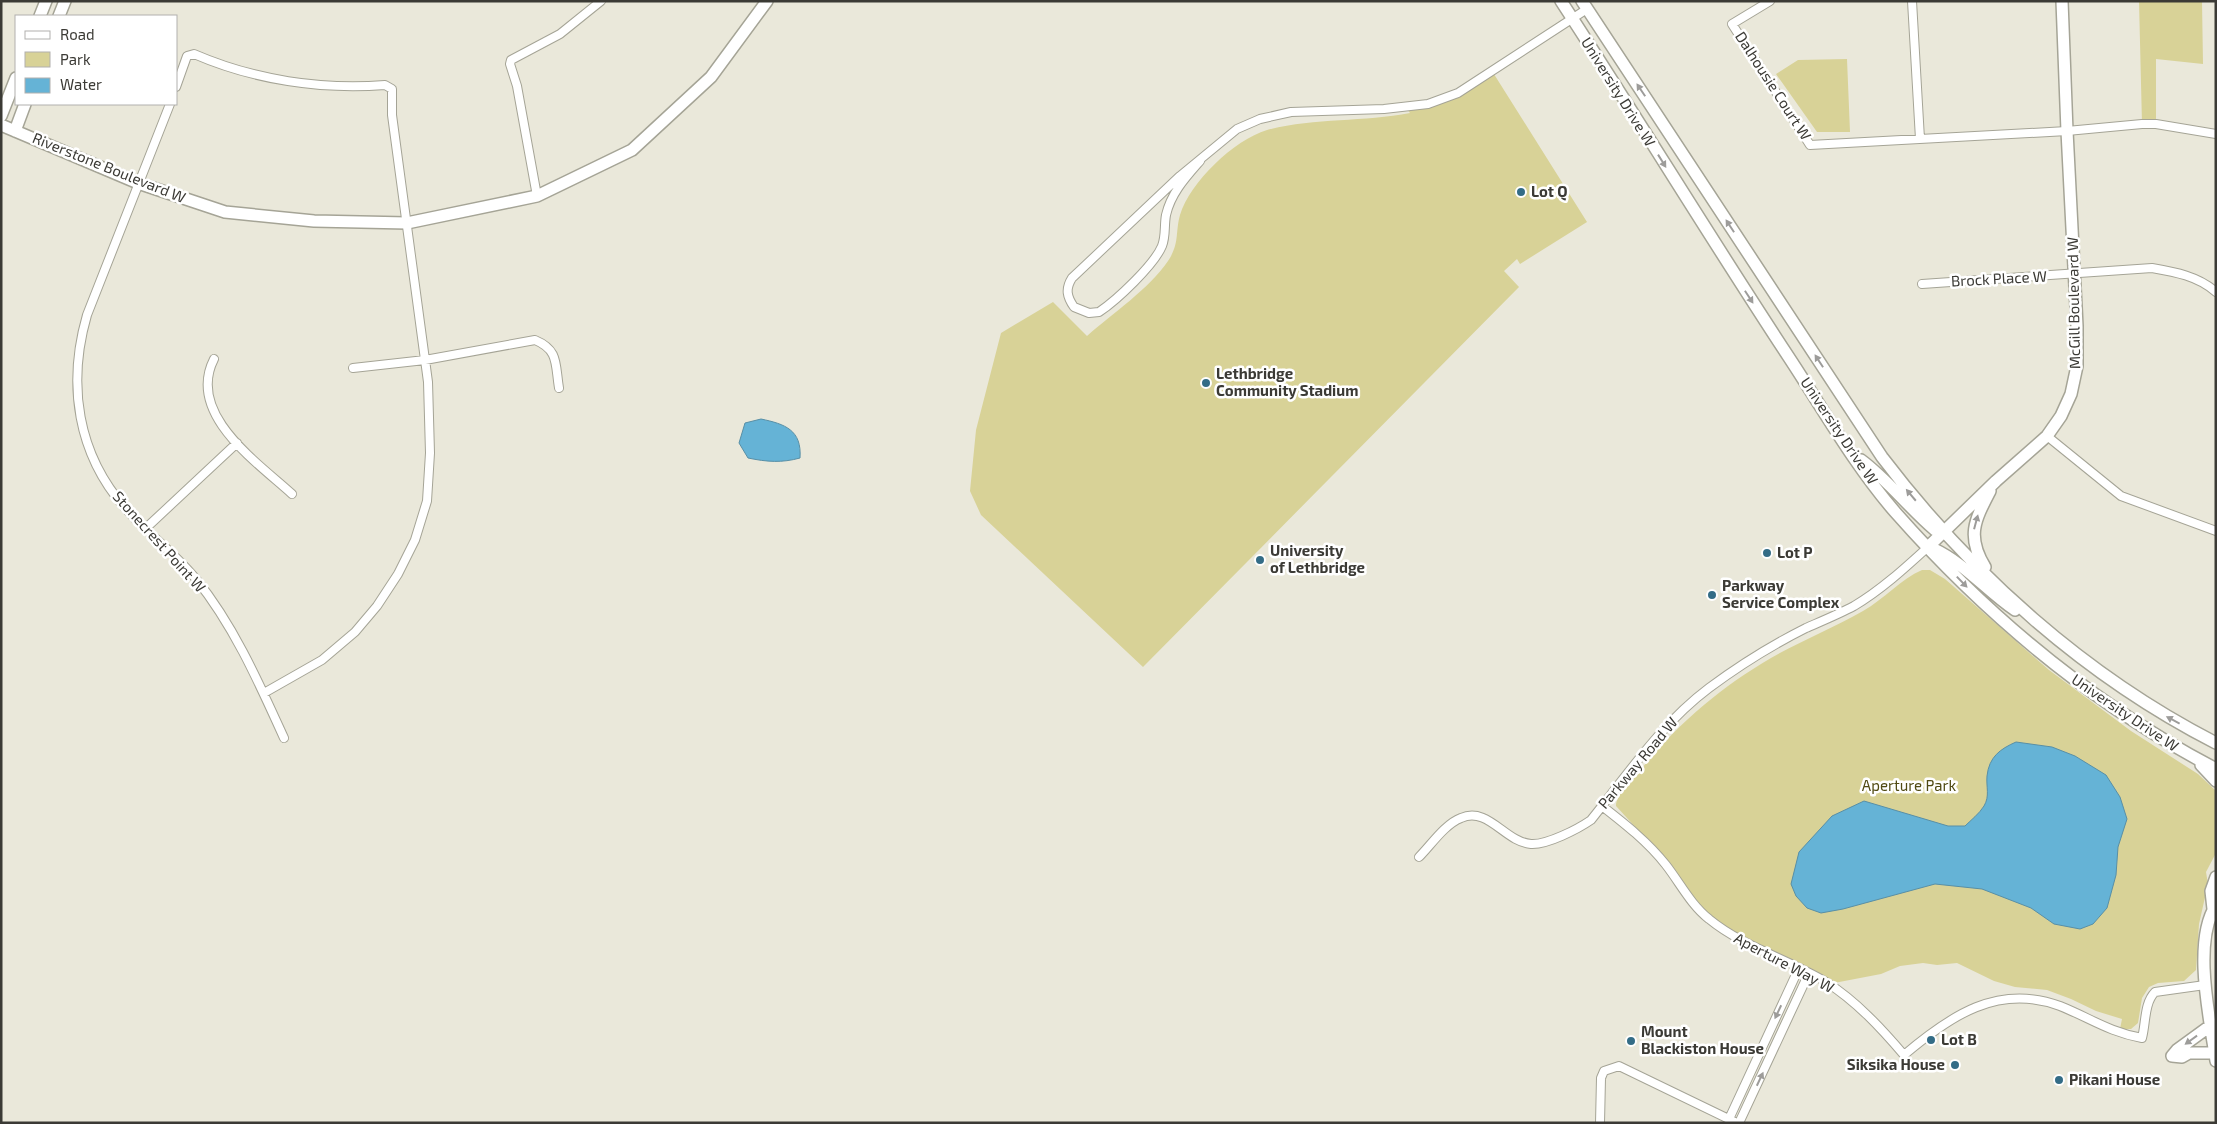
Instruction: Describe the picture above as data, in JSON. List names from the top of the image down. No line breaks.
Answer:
{"streets":{"main road":["University Drive W","Riverstone Boulevard W","McGill Boulevard W"],"street":["Dalhousie Court W","Brock Place W","Stonecrest Point W","Parkway Road W","Aperture Way W"]},"crossings":[["Dalhousie Court W","McGill Boulevard W"],["University Drive W","McGill Boulevard W"],["University Drive W","Parkway Road W"],["Riverstone Boulevard W","Stonecrest Point W"],["Brock Place W","McGill Boulevard W"],["McGill Boulevard W","Parkway Road W"],["Parkway Road W","Aperture Way W"]],"parks":["Aperture Park"],"places":["Lot Q","Lethbridge Community Stadium","Lot P","University of Lethbridge","Parkway Service Complex","Lot B","Mount Blackiston House","Siksika House","Pikani House"],"legend":["Road","Park","Water"]}
